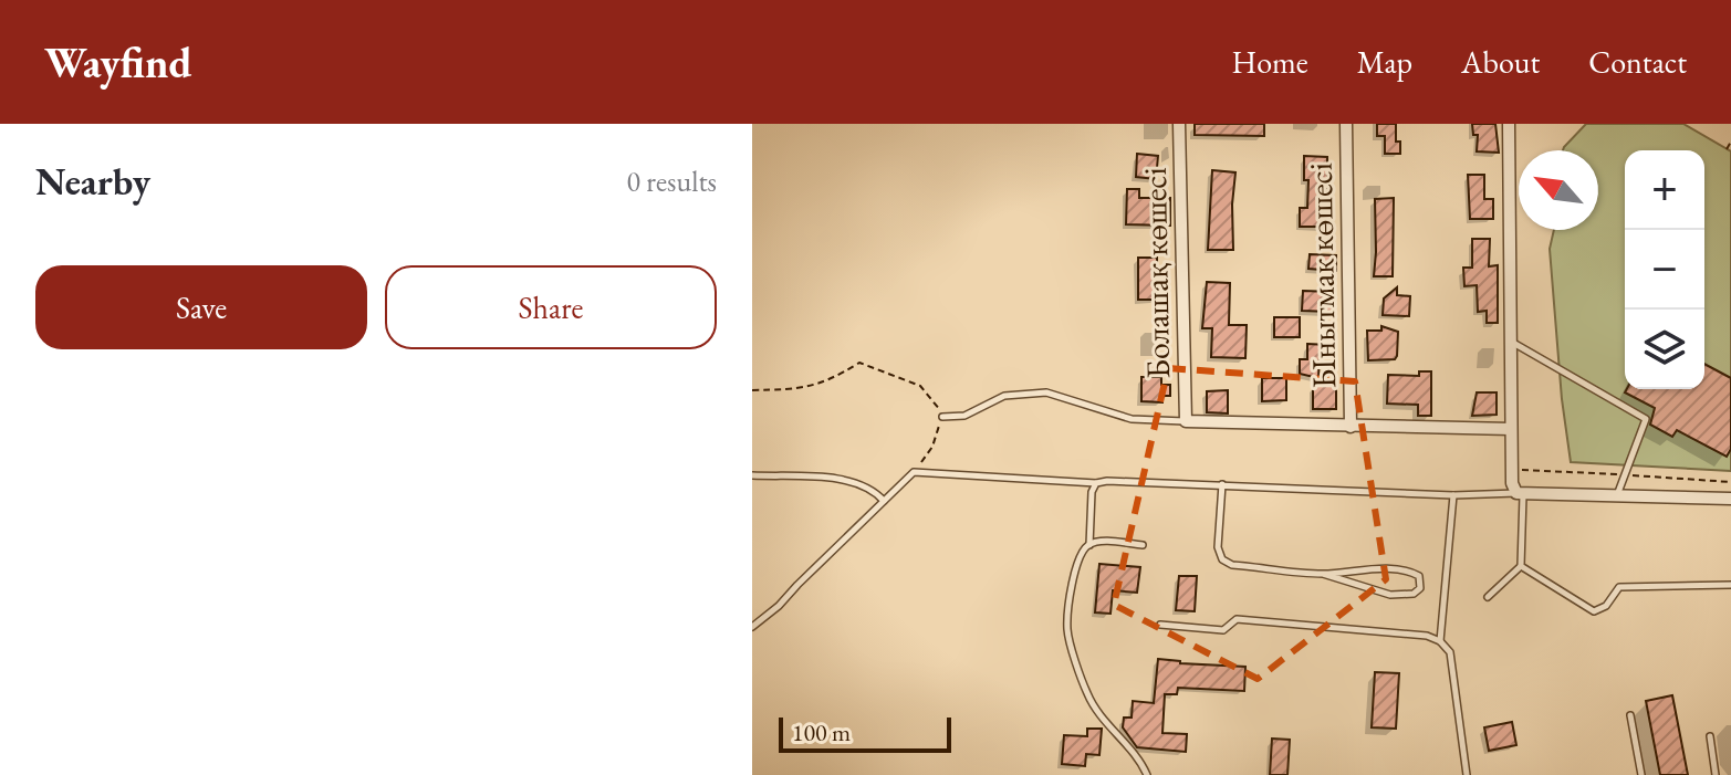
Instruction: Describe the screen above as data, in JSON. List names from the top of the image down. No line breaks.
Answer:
{"streets":{"street":["Болашақ көшесі","Ынытмак көшесі"]},"scale_bar":"100 m","north":"top left","page":{"header":"Wayfind","nav":["Home","Map","About","Contact"],"heading":["Nearby","0 results"],"map_buttons":["+","−"],"buttons":["Save","Share"],"scale":"100 m"}}
